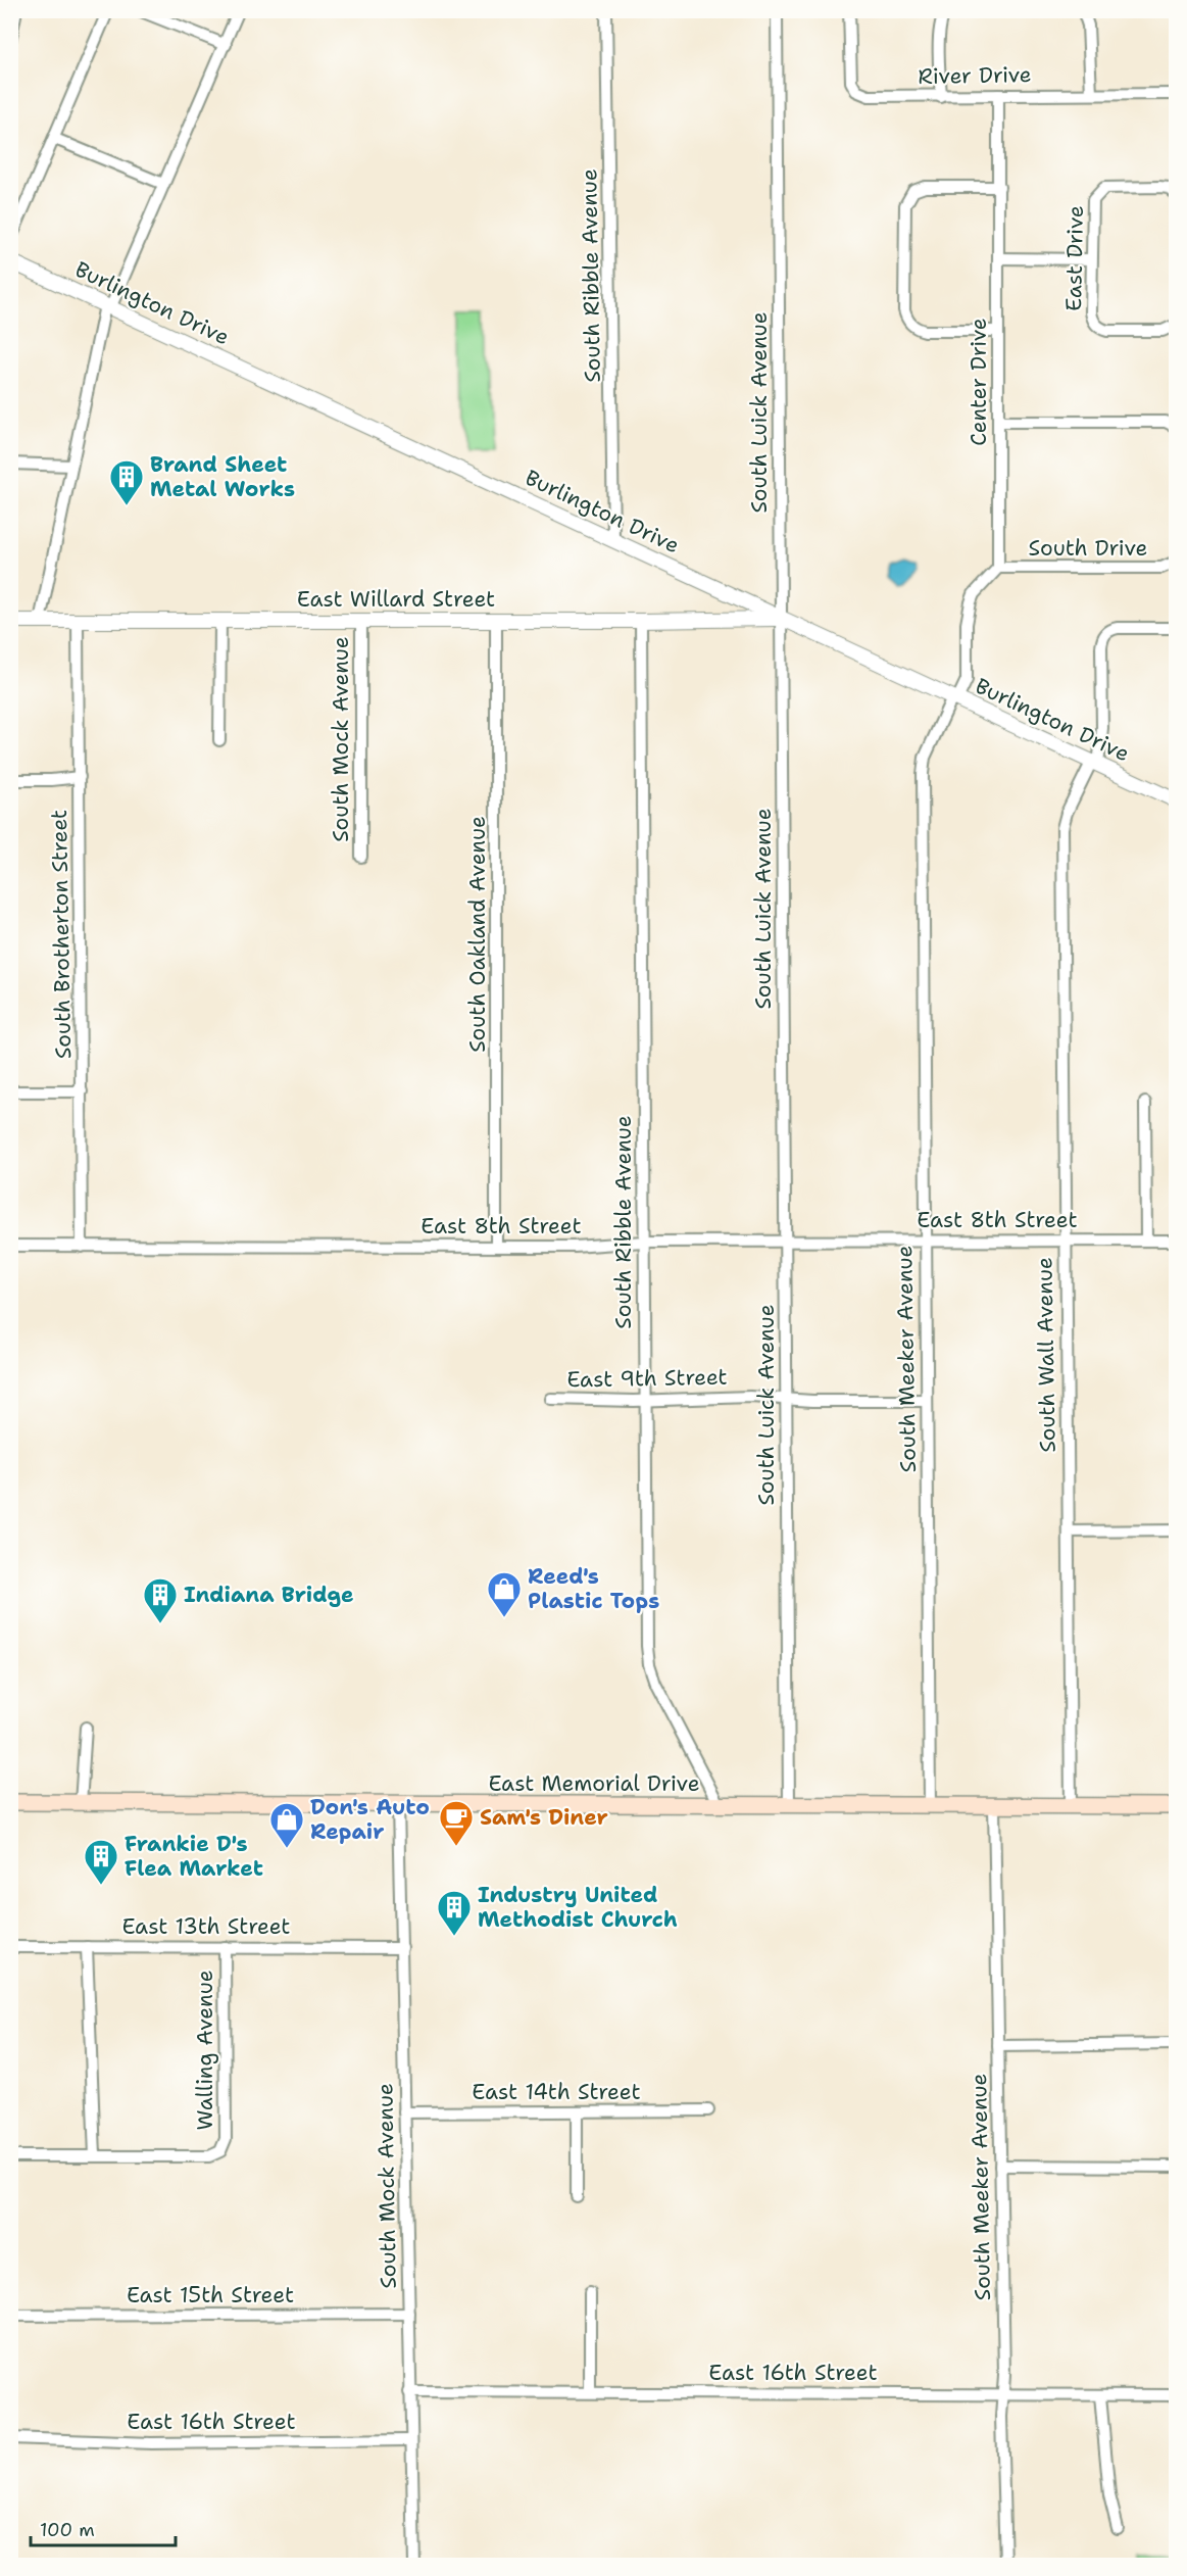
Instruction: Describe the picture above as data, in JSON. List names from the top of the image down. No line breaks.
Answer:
{"streets":{"main road":["East Memorial Drive"],"street":["River Drive","East Drive","South Ribble Avenue","Burlington Drive","Center Drive","South Luick Avenue","South Drive","East Willard Street","South Mock Avenue","South Brotherton Street","South Oakland Avenue","East 8th Street","South Wall Avenue","South Meeker Avenue","East 9th Street","East 13th Street","Walling Avenue","East 14th Street","East 15th Street","East 16th Street"]},"crossings":[["River Drive","Center Drive"],["South Ribble Avenue","Burlington Drive"],["South Ribble Avenue","East Willard Street"],["South Ribble Avenue","East 8th Street"],["South Ribble Avenue","East 9th Street"],["South Ribble Avenue","East Memorial Drive"],["Burlington Drive","South Luick Avenue"],["Burlington Drive","East Willard Street"],["Burlington Drive","South Wall Avenue"],["Burlington Drive","South Meeker Avenue"],["Center Drive","South Drive"],["Center Drive","South Meeker Avenue"],["South Luick Avenue","East Willard Street"],["South Luick Avenue","East 8th Street"],["South Luick Avenue","East 9th Street"],["South Luick Avenue","East Memorial Drive"],["South Drive","South Meeker Avenue"],["East Willard Street","South Mock Avenue"],["East Willard Street","South Brotherton Street"],["East Willard Street","South Oakland Avenue"],["South Mock Avenue","East Memorial Drive"],["South Mock Avenue","East 13th Street"],["South Mock Avenue","East 14th Street"],["South Mock Avenue","East 15th Street"],["South Mock Avenue","East 16th Street"],["South Brotherton Street","East 8th Street"],["South Oakland Avenue","East 8th Street"],["East 8th Street","South Wall Avenue"],["East 8th Street","South Meeker Avenue"],["South Wall Avenue","East Memorial Drive"],["South Meeker Avenue","East 9th Street"],["South Meeker Avenue","East Memorial Drive"],["South Meeker Avenue","East 16th Street"],["East 13th Street","Walling Avenue"]],"places":{"building":["Brand Sheet Metal Works","Indiana Bridge","Frankie D's Flea Market","Industry United Methodist Church"],"shop":["Reed's Plastic Tops","Don's Auto Repair"],"cafe":["Sam's Diner"]},"scale_bar":"100 m"}
